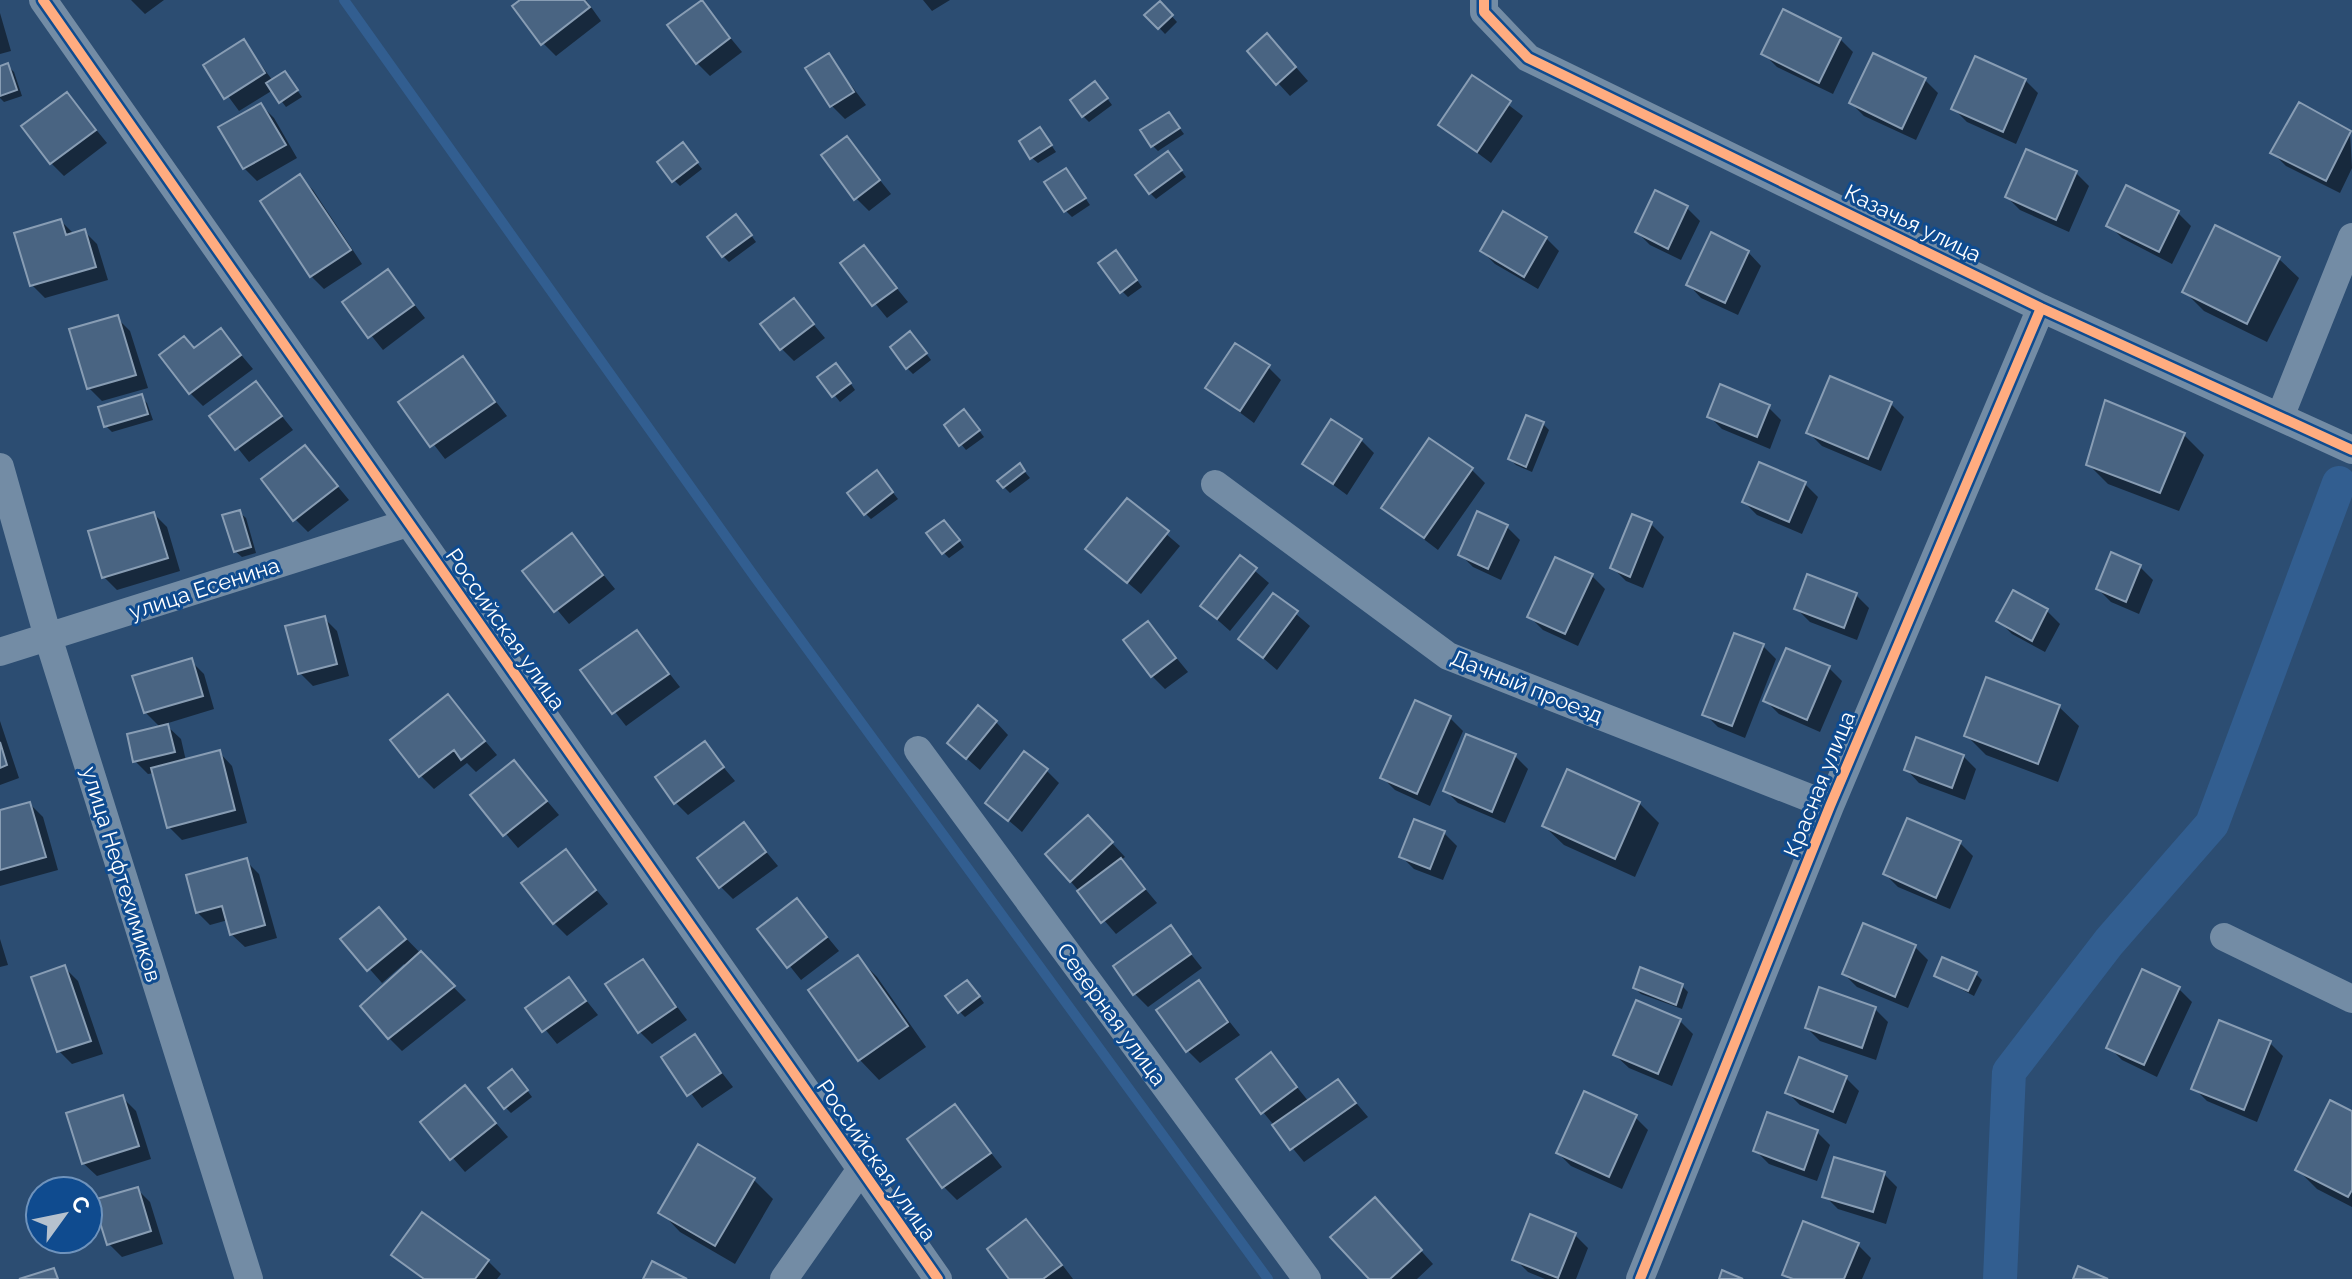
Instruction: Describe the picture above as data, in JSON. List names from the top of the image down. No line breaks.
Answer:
{"streets":{"street":["Казачья улица","улица Есенина","Российская улица","Дачный проезд","Красная улица","улица Нефтехимиков","Северная улица"]},"crossings":[["Казачья улица","Красная улица"],["улица Есенина","Российская улица"],["улица Есенина","улица Нефтехимиков"],["Дачный проезд","Красная улица"]],"north":"top right"}
